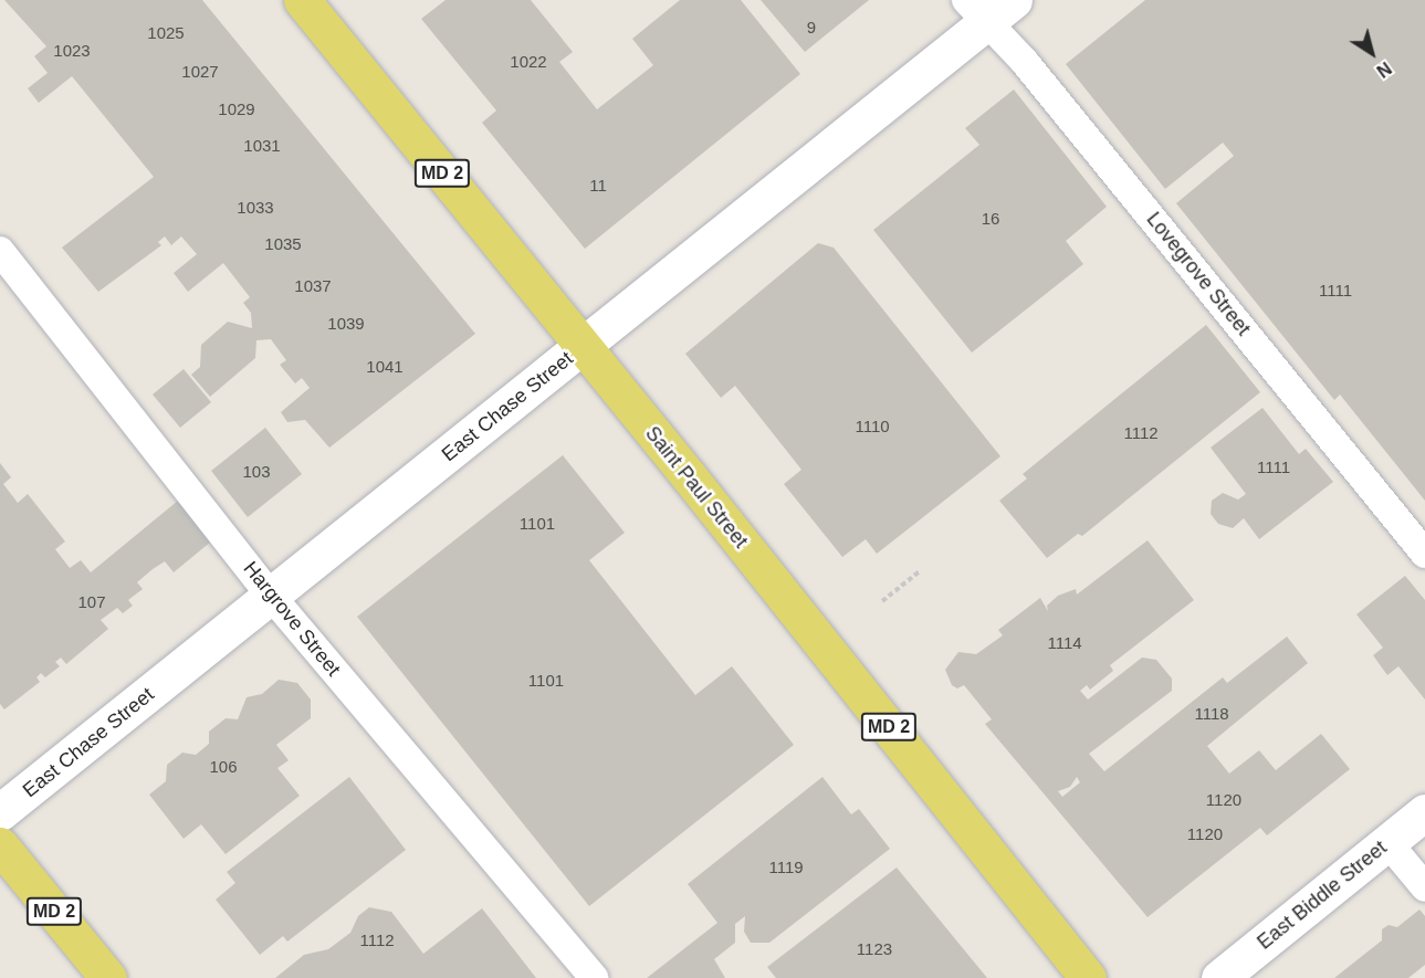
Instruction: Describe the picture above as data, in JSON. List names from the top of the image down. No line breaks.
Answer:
{"streets":{"main road":["MD 2","Saint Paul Street"],"street":["East Chase Street","East Biddle Street"],"lane":["Lovegrove Street","Hargrove Street"]},"crossings":[["Lovegrove Street","East Chase Street"],["East Chase Street","Saint Paul Street"],["East Chase Street","Hargrove Street"]],"house_numbers":["9","1025","1023","1022","1027","1029","1031","11","1033","16","1035","1037","1111","1039","1041","1110","1112","1111","103","1101","107","1114","1101","1118","106","1120","1120","1119","1112","1123"],"north":"bottom right"}
